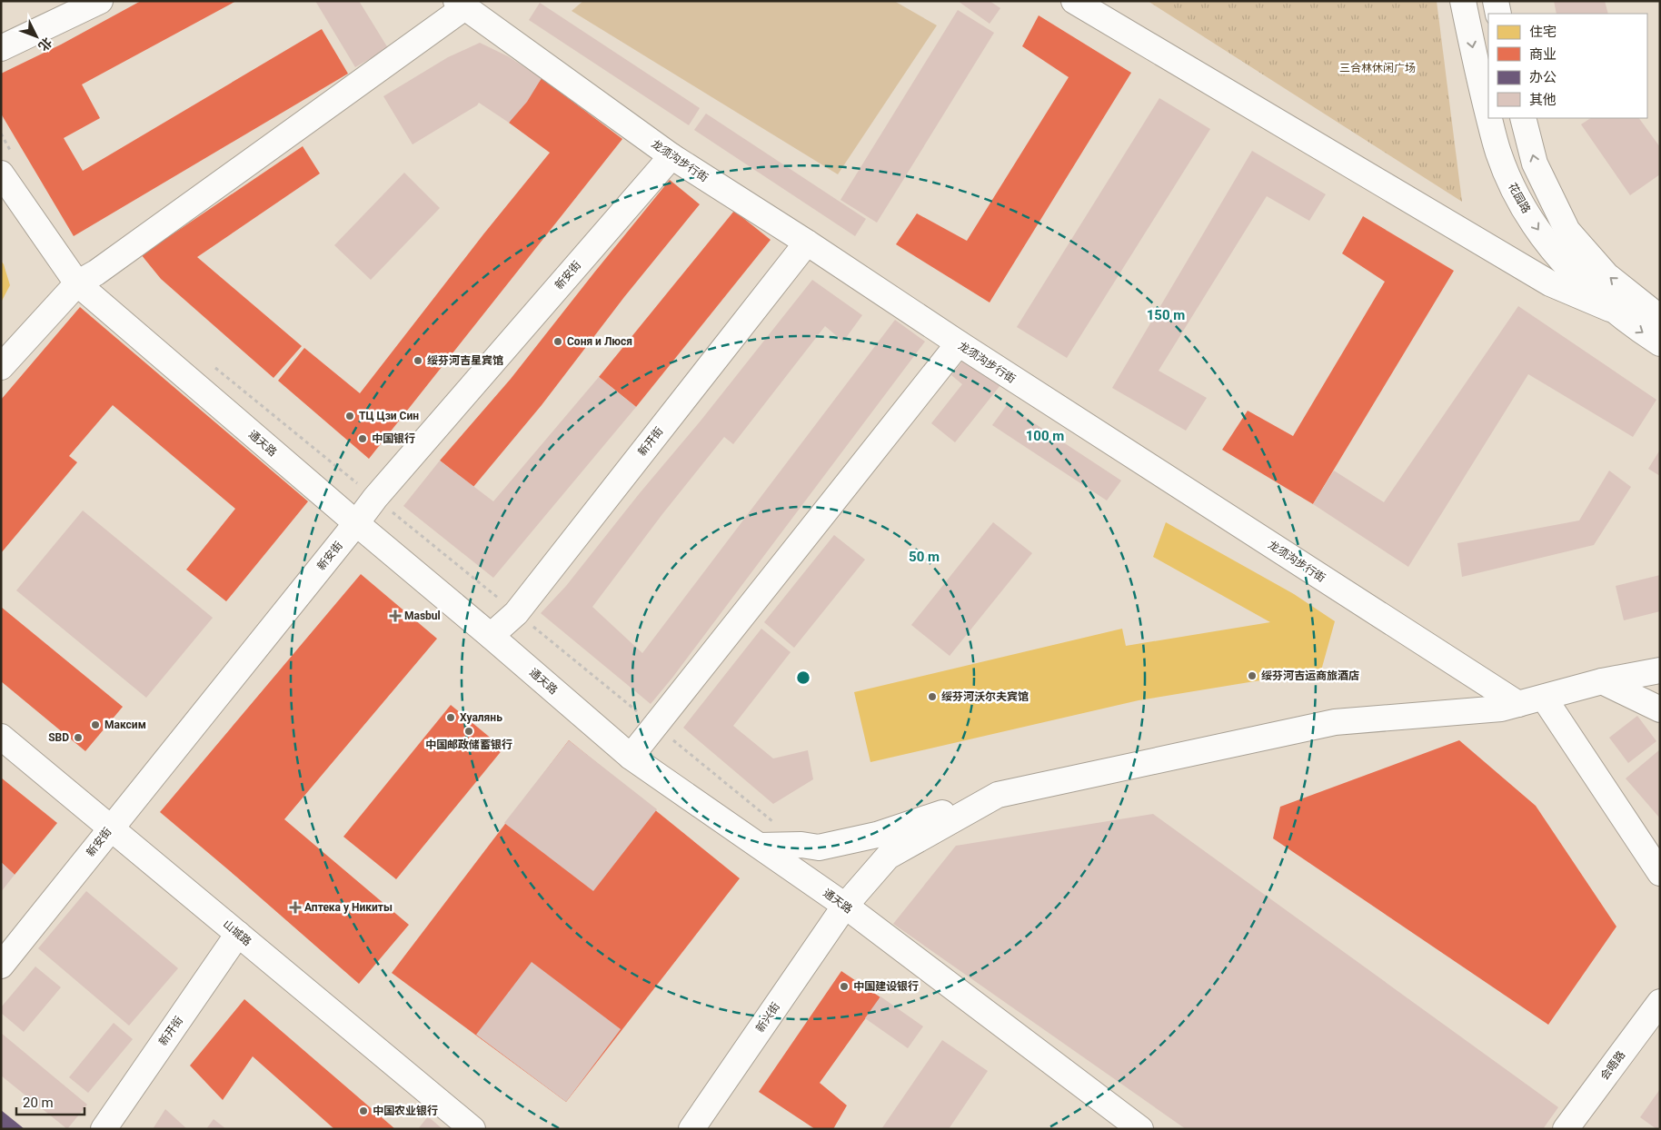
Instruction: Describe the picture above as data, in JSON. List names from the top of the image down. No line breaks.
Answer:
{"streets":{"street":["龙须沟步行街","花园路","新安街","新开街","通天路","山城路","新兴街","会晤路"]},"crossings":[["龙须沟步行街","新安街"],["龙须沟步行街","新开街"],["新安街","通天路"],["新安街","山城路"],["新开街","通天路"],["新开街","山城路"],["通天路","新兴街"]],"parks":["三合林休闲广场"],"places":{"other":["Соня и Люся","绥芬河吉星宾馆","ТЦ Цзи Син","中国银行","绥芬河吉运商旅酒店","绥芬河沃尔夫宾馆","Хуалянь","Максим","中国邮政储蓄银行","SBD","中国建设银行","中国农业银行"],"health":["Masbul","Аптека у Никиты"]},"legend":["住宅","商业","办公","其他"],"scale_bar":"20 m","north":"bottom right","rings":["150 m","100 m","50 m"]}
